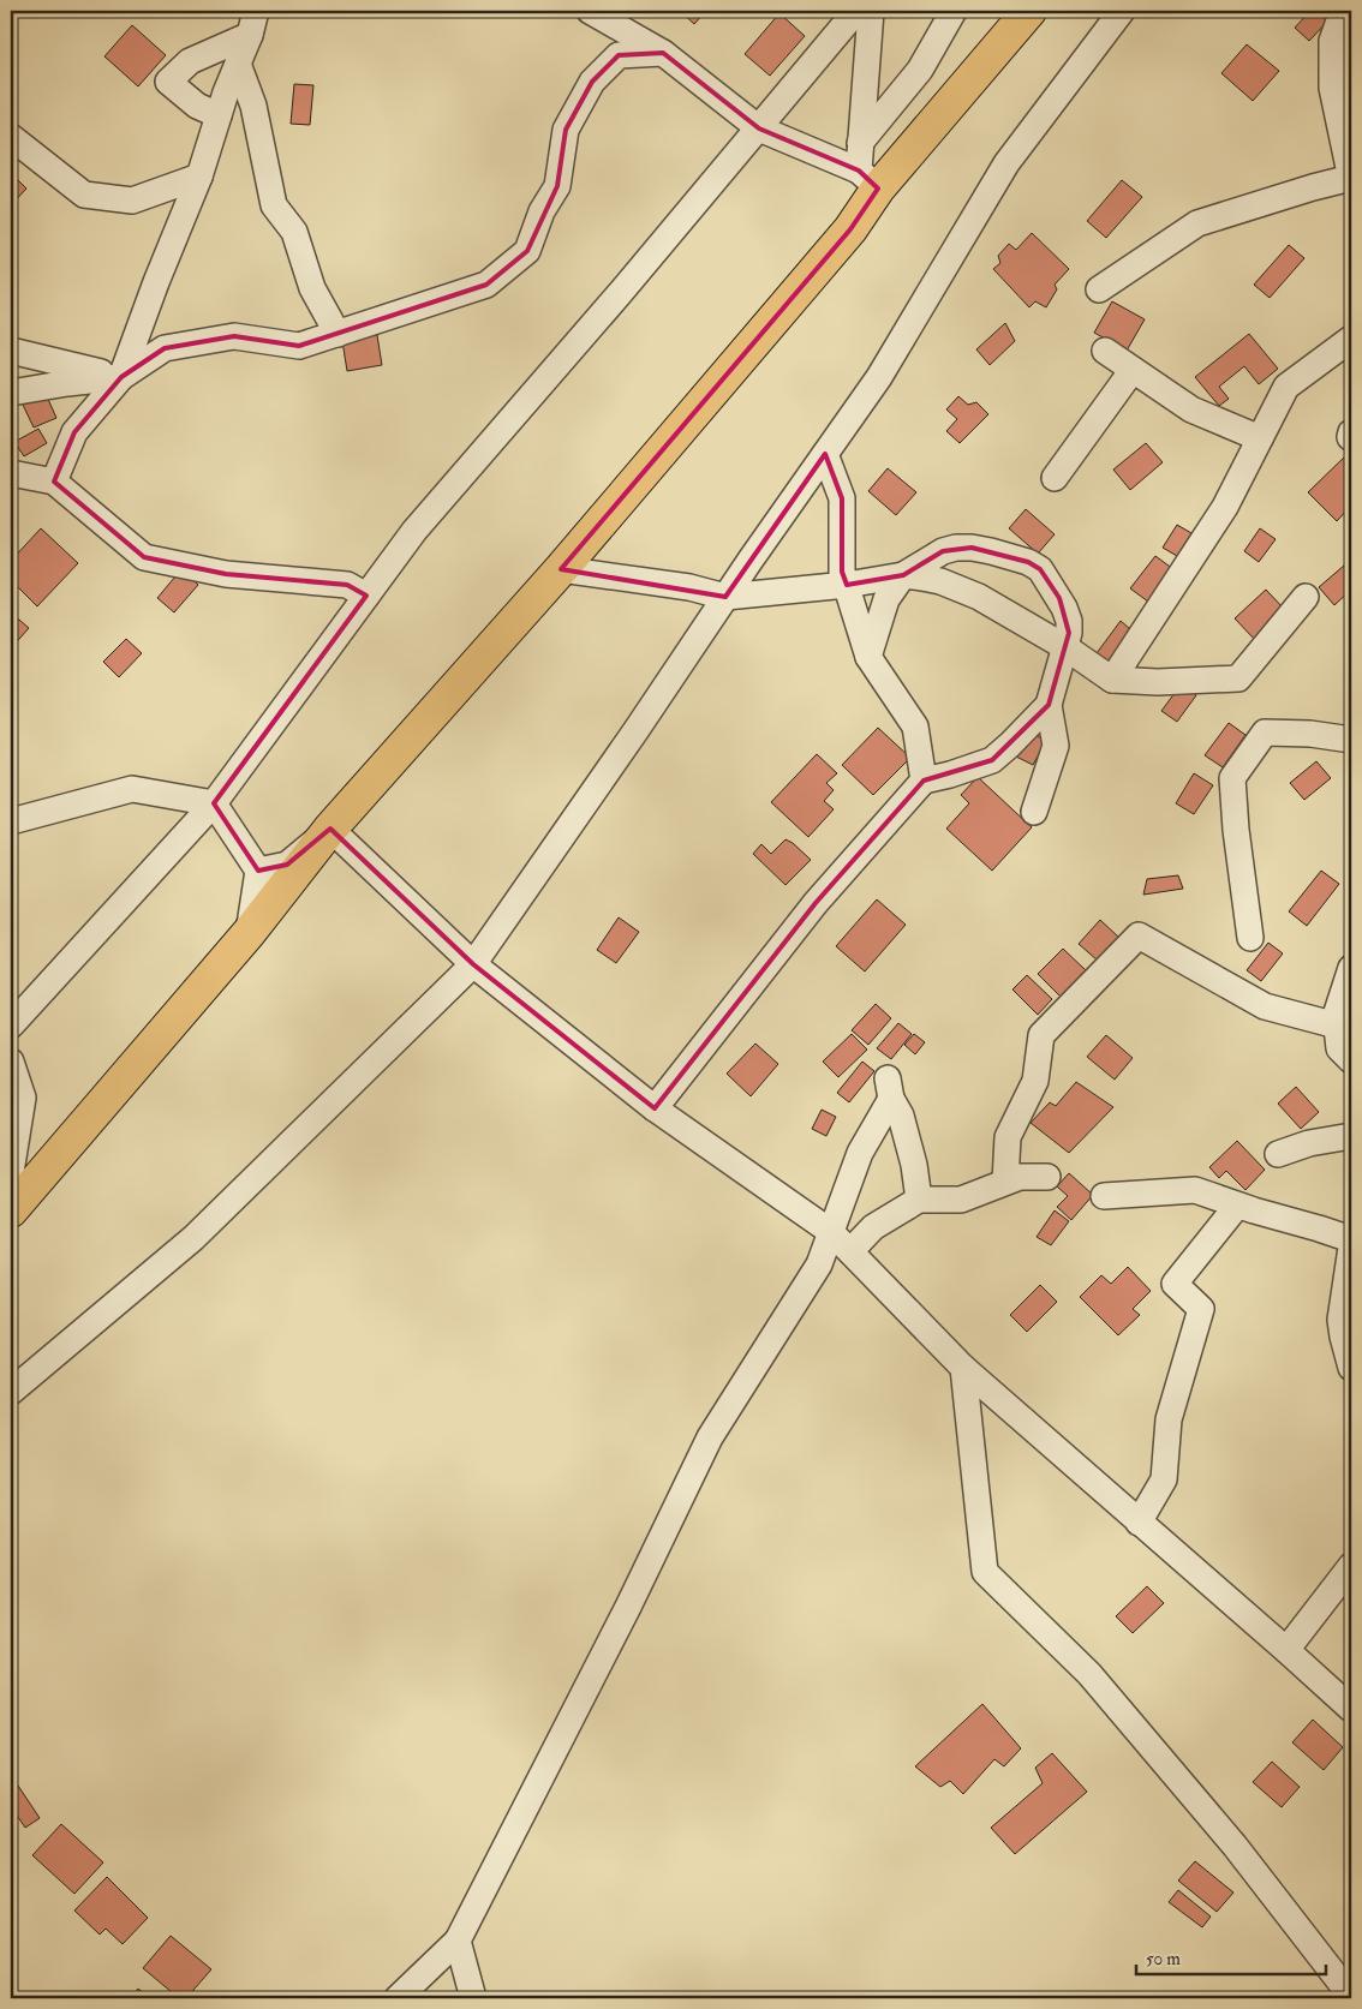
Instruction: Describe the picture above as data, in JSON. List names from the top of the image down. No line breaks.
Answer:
{"scale_bar":"50 m"}
